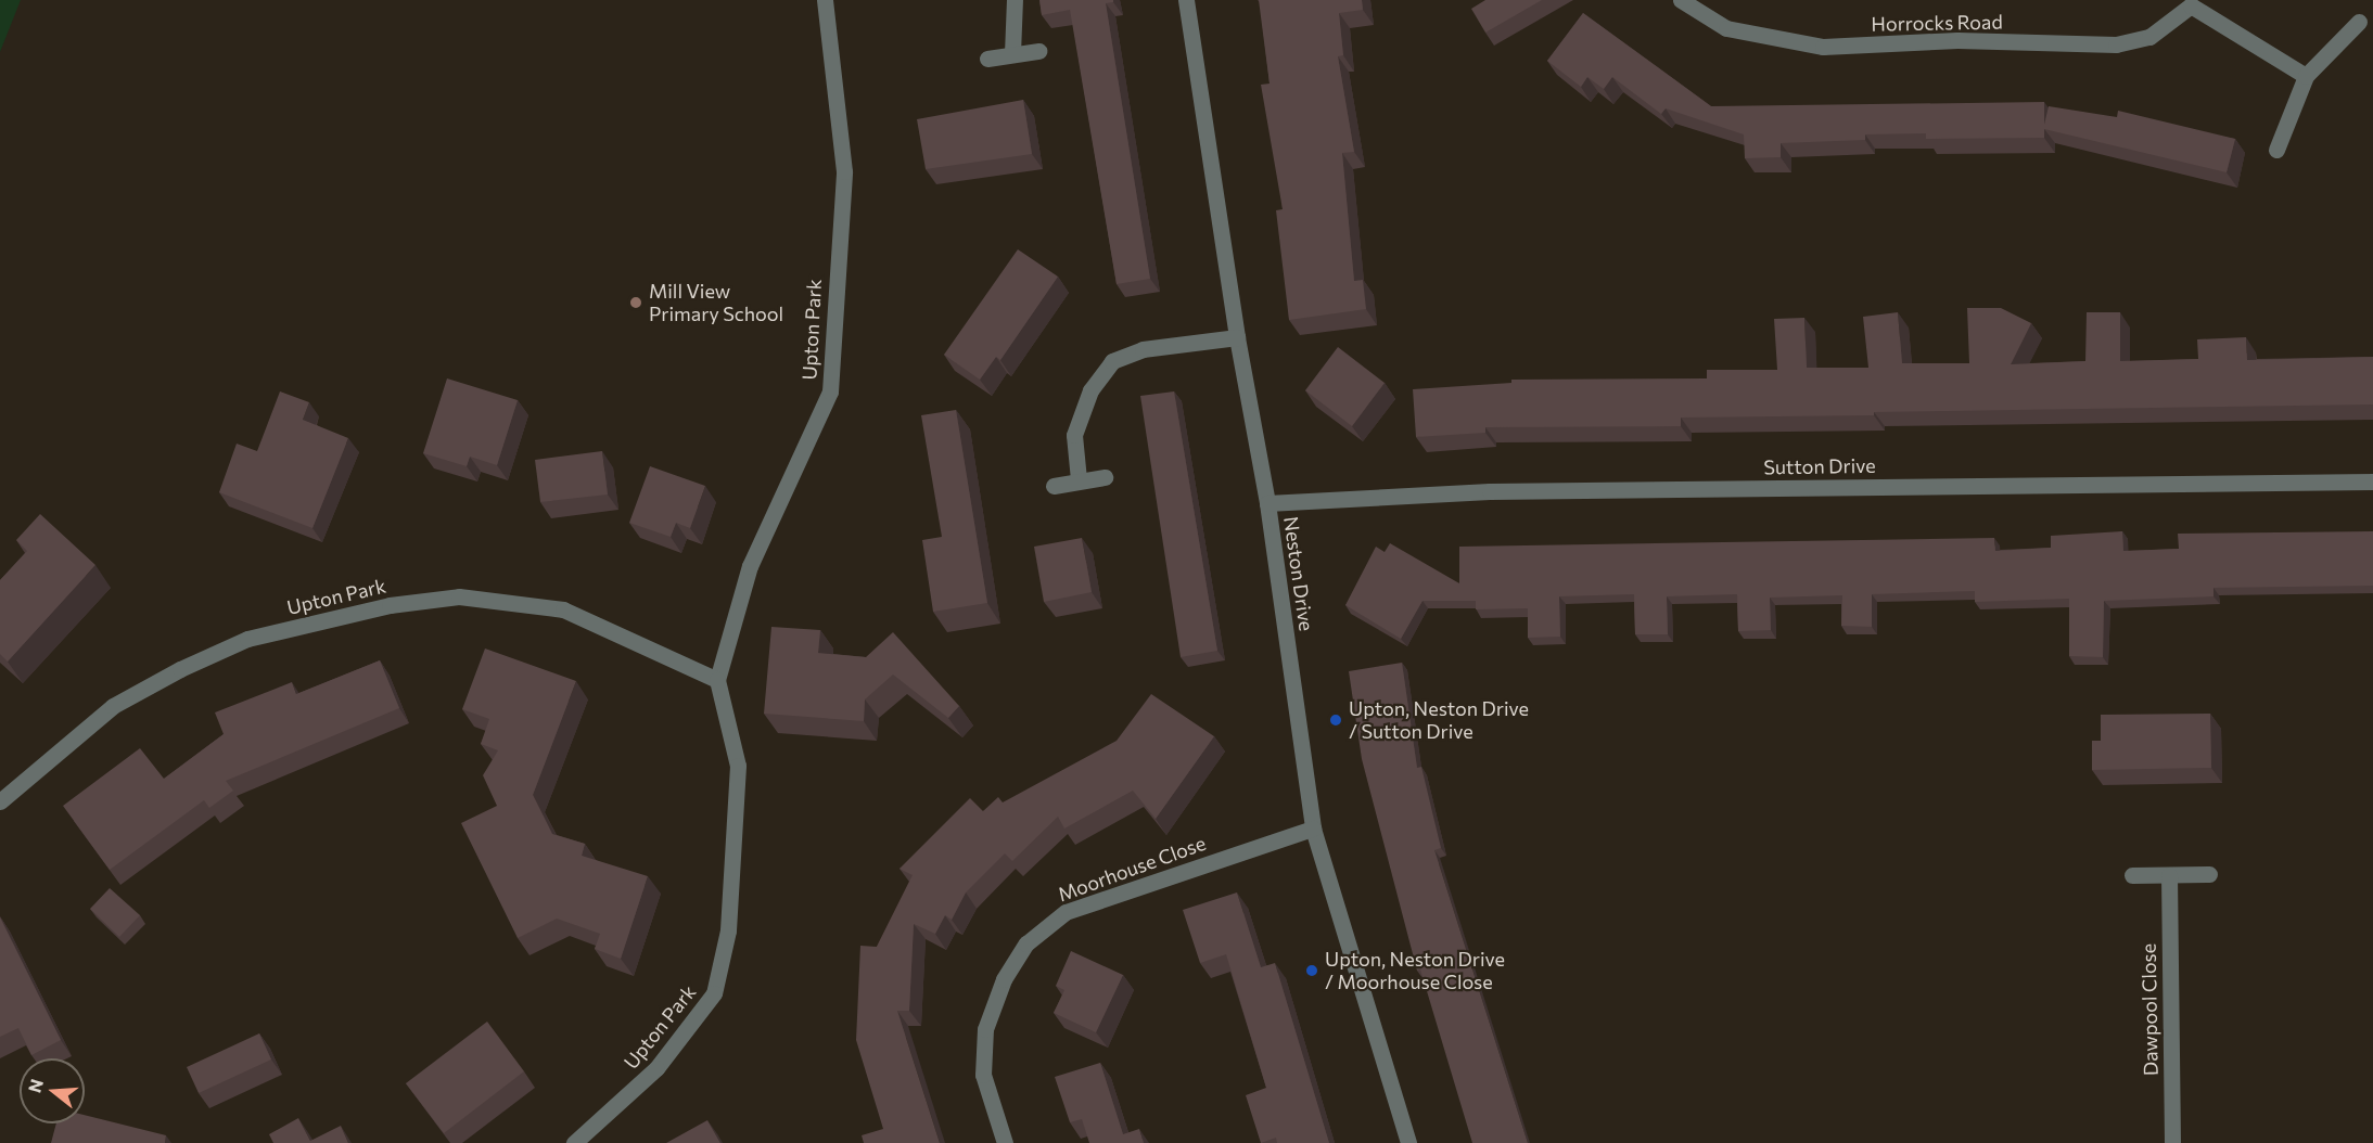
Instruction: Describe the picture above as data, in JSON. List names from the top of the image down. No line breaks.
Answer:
{"streets":{"street":["Horrocks Road","Upton Park","Sutton Drive","Neston Drive","Moorhouse Close","Dawpool Close"]},"crossings":[["Sutton Drive","Neston Drive"],["Neston Drive","Moorhouse Close"]],"places":["Mill View Primary School","Upton, Neston Drive / Sutton Drive","Upton, Neston Drive / Moorhouse Close"],"north":"left"}
